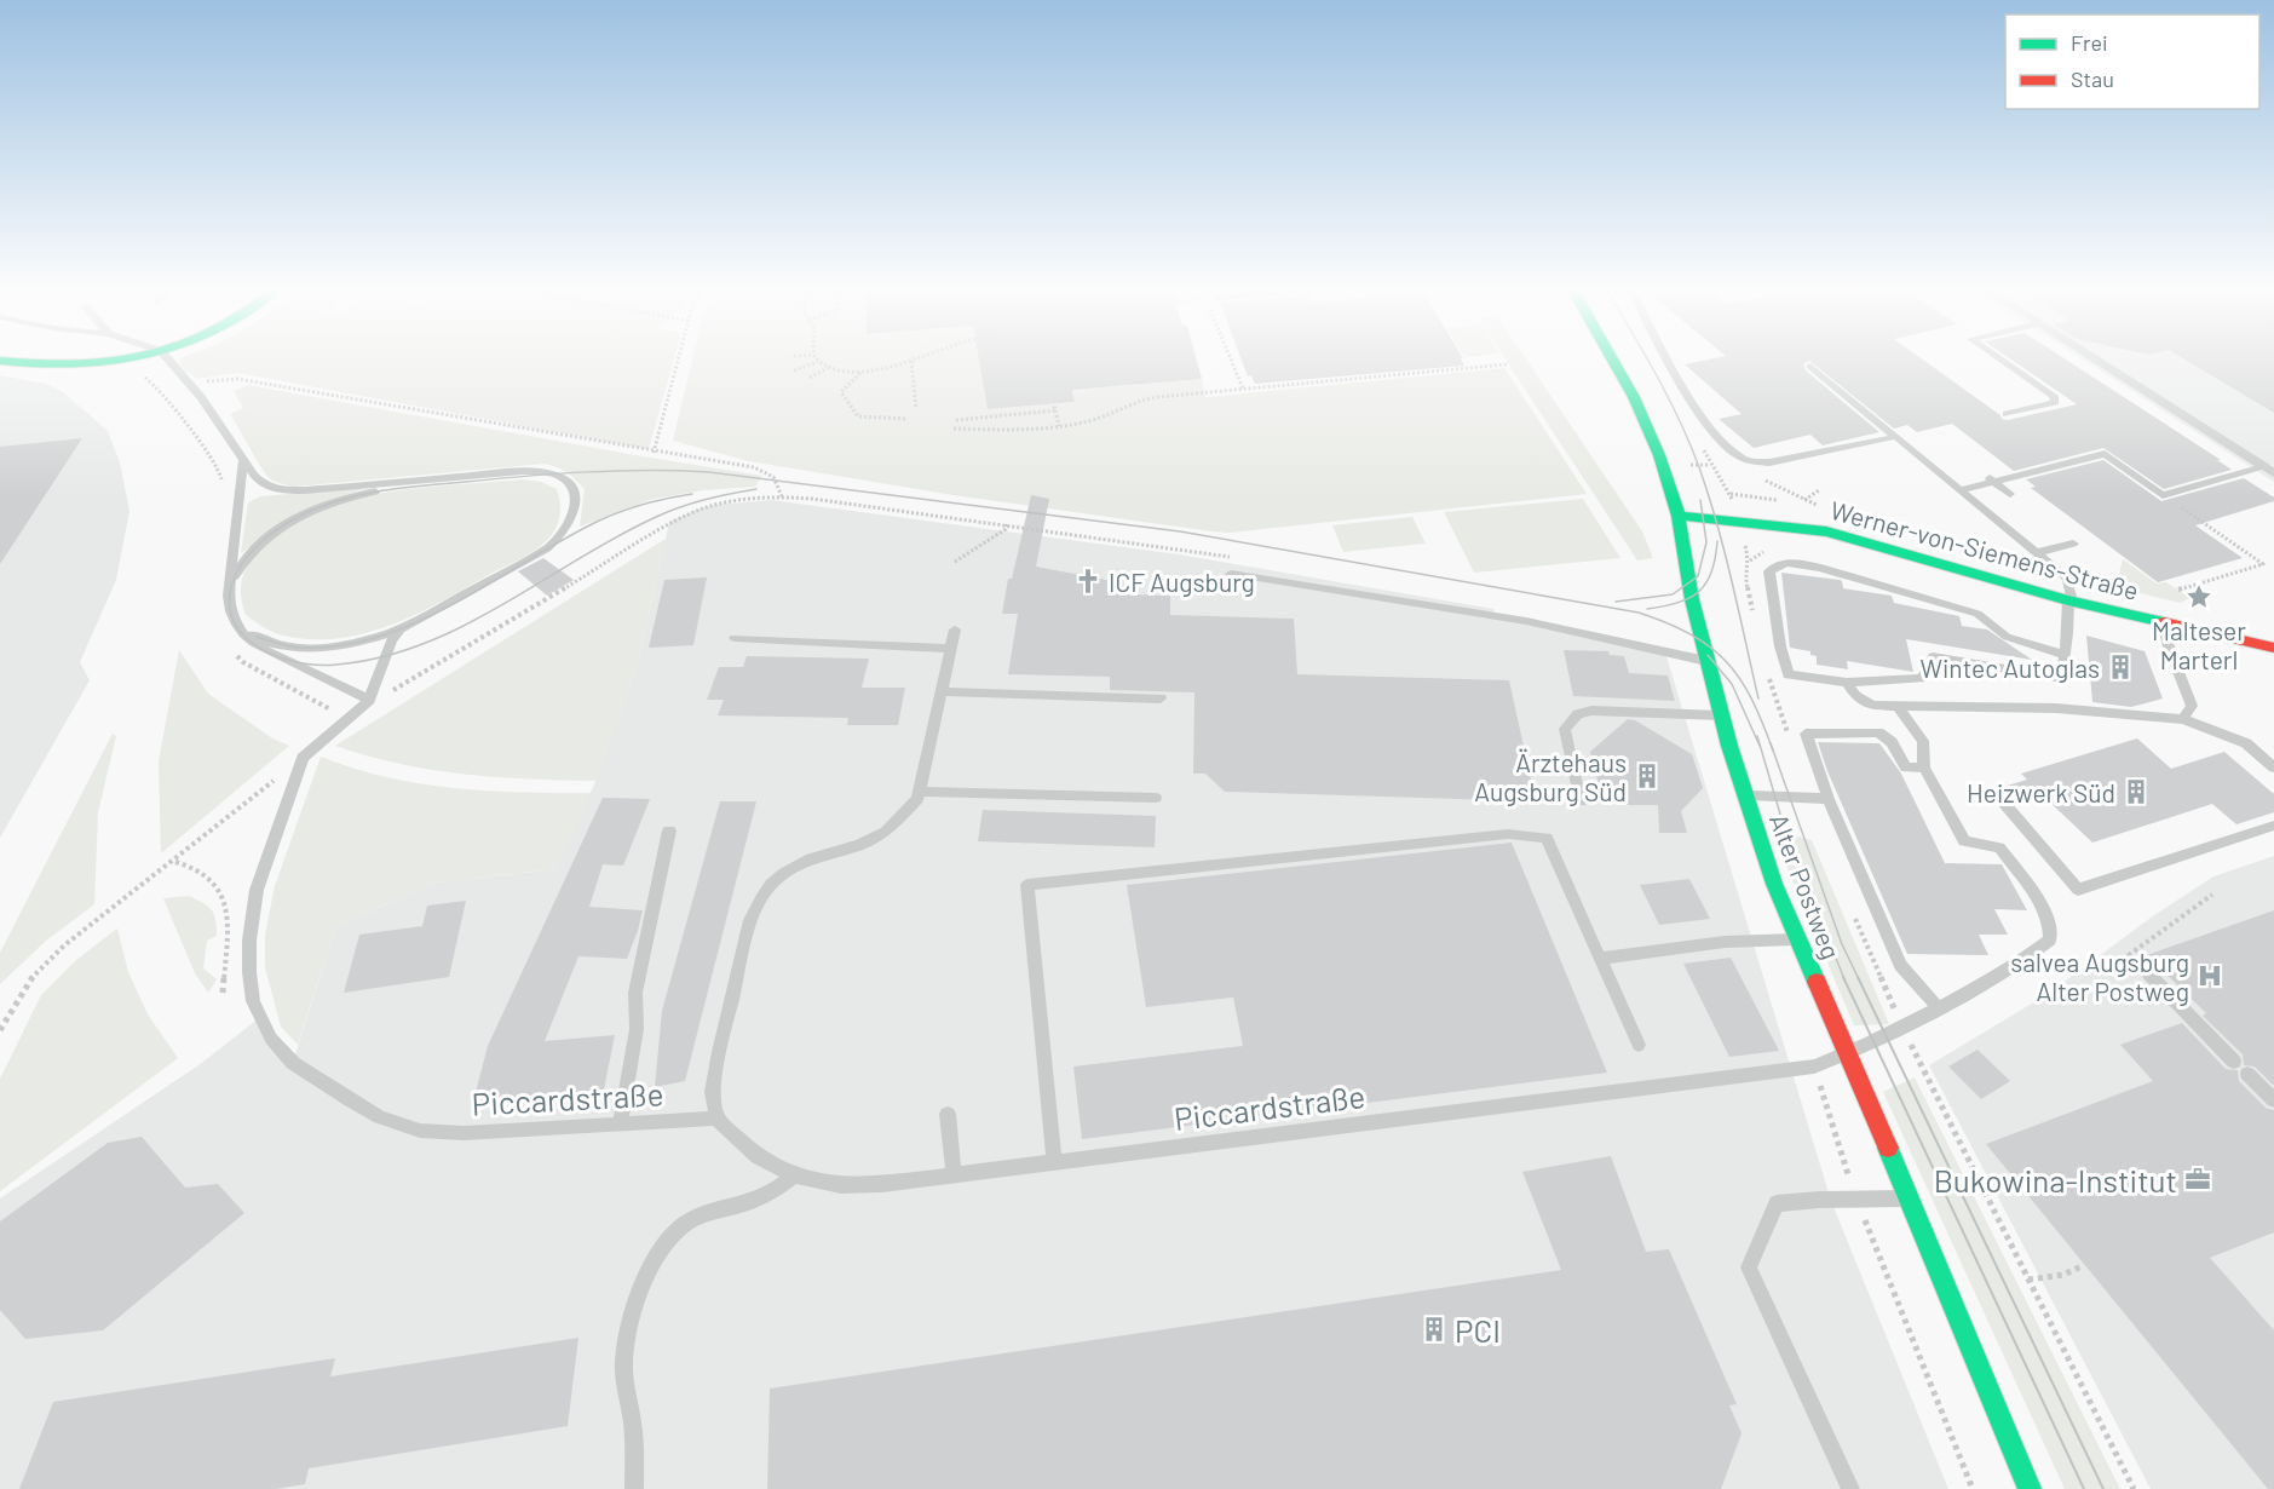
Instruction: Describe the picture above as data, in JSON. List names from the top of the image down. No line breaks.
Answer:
{"streets":{"street":["Werner-von-Siemens-Straße","Alter Postweg"],"lane":["Piccardstraße"]},"crossings":[["Werner-von-Siemens-Straße","Alter Postweg"],["Alter Postweg","Piccardstraße"]],"places":{"church":["ICF Augsburg"],"place":["Malteser Marterl"],"building":["Wintec Autoglas","Ärztehaus Augsburg Süd","Heizwerk Süd","PCI"],"hospital":["salvea Augsburg Alter Postweg"],"office":["Bukowina-Institut"]},"legend":["Frei","Stau"]}
